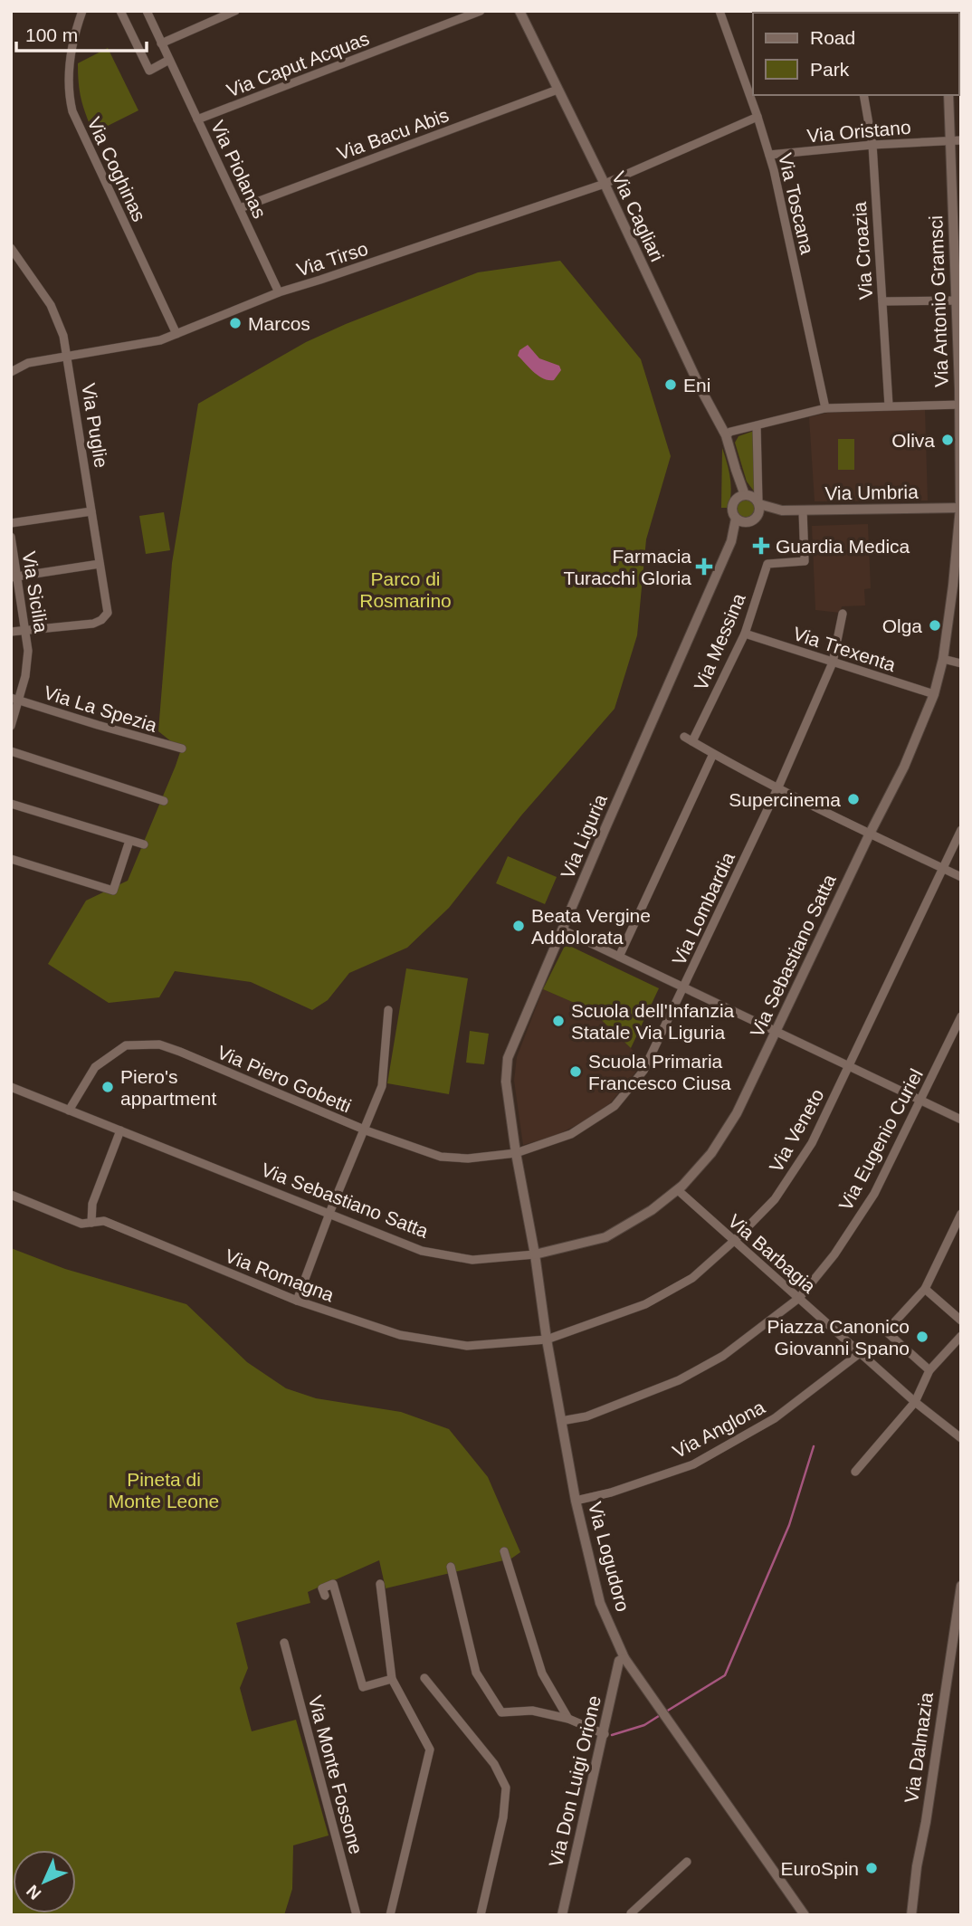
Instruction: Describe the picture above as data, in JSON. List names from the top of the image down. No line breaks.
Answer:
{"streets":{"street":["Via Caput Acquas","Via Oristano","Via Bacu Abis","Via Coghinas","Via Piolanas","Via Toscana","Via Cagliari","Via Croazia","Via Tirso","Via Antonio Gramsci","Via Puglie","Via Umbria","Via Sicilia","Via Messina","Via Trexenta","Via La Spezia","Via Liguria","Via Lombardia","Via Sebastiano Satta","Via Piero Gobetti","Via Veneto","Via Eugenio Curiel","Via Barbagia","Via Romagna","Via Anglona","Via Logudoro","Via Dalmazia","Via Monte Fossone","Via Don Luigi Orione"]},"crossings":[["Via Caput Acquas","Via Piolanas"],["Via Oristano","Via Toscana"],["Via Oristano","Via Croazia"],["Via Oristano","Via Antonio Gramsci"],["Via Bacu Abis","Via Piolanas"],["Via Bacu Abis","Via Cagliari"],["Via Coghinas","Via Tirso"],["Via Piolanas","Via Tirso"],["Via Toscana","Via Tirso"],["Via Cagliari","Via Tirso"],["Via Tirso","Via Puglie"],["Via Antonio Gramsci","Via Umbria"],["Via Antonio Gramsci","Via Sebastiano Satta"],["Via Puglie","Via Sicilia"],["Via Umbria","Via Messina"],["Via Umbria","Via Liguria"],["Via Umbria","Via Sebastiano Satta"],["Via Sicilia","Via La Spezia"],["Via Messina","Via Trexenta"],["Via Trexenta","Via Lombardia"],["Via Trexenta","Via Sebastiano Satta"],["Via Liguria","Via Lombardia"],["Via Liguria","Via Piero Gobetti"],["Via Liguria","Via Logudoro"],["Via Lombardia","Via Piero Gobetti"],["Via Lombardia","Via Logudoro"],["Via Sebastiano Satta","Via Piero Gobetti"],["Via Sebastiano Satta","Via Barbagia"],["Via Sebastiano Satta","Via Logudoro"],["Via Piero Gobetti","Via Logudoro"],["Via Veneto","Via Barbagia"],["Via Veneto","Via Romagna"],["Via Veneto","Via Logudoro"],["Via Eugenio Curiel","Via Barbagia"],["Via Eugenio Curiel","Via Logudoro"],["Via Barbagia","Via Anglona"],["Via Romagna","Via Logudoro"],["Via Anglona","Via Logudoro"],["Via Logudoro","Via Don Luigi Orione"]],"parks":["Parco di Rosmarino","Pineta di Monte Leone"],"places":{"other":["Marcos","Eni","Oliva","Olga","Supercinema","Beata Vergine Addolorata","Scuola dell'Infanzia Statale Via Liguria","Scuola Primaria Francesco Ciusa","Piero's appartment","Piazza Canonico Giovanni Spano","EuroSpin"],"health":["Guardia Medica","Farmacia Turacchi Gloria"]},"legend":["Road","Park"],"scale_bar":"100 m","north":"bottom left"}
